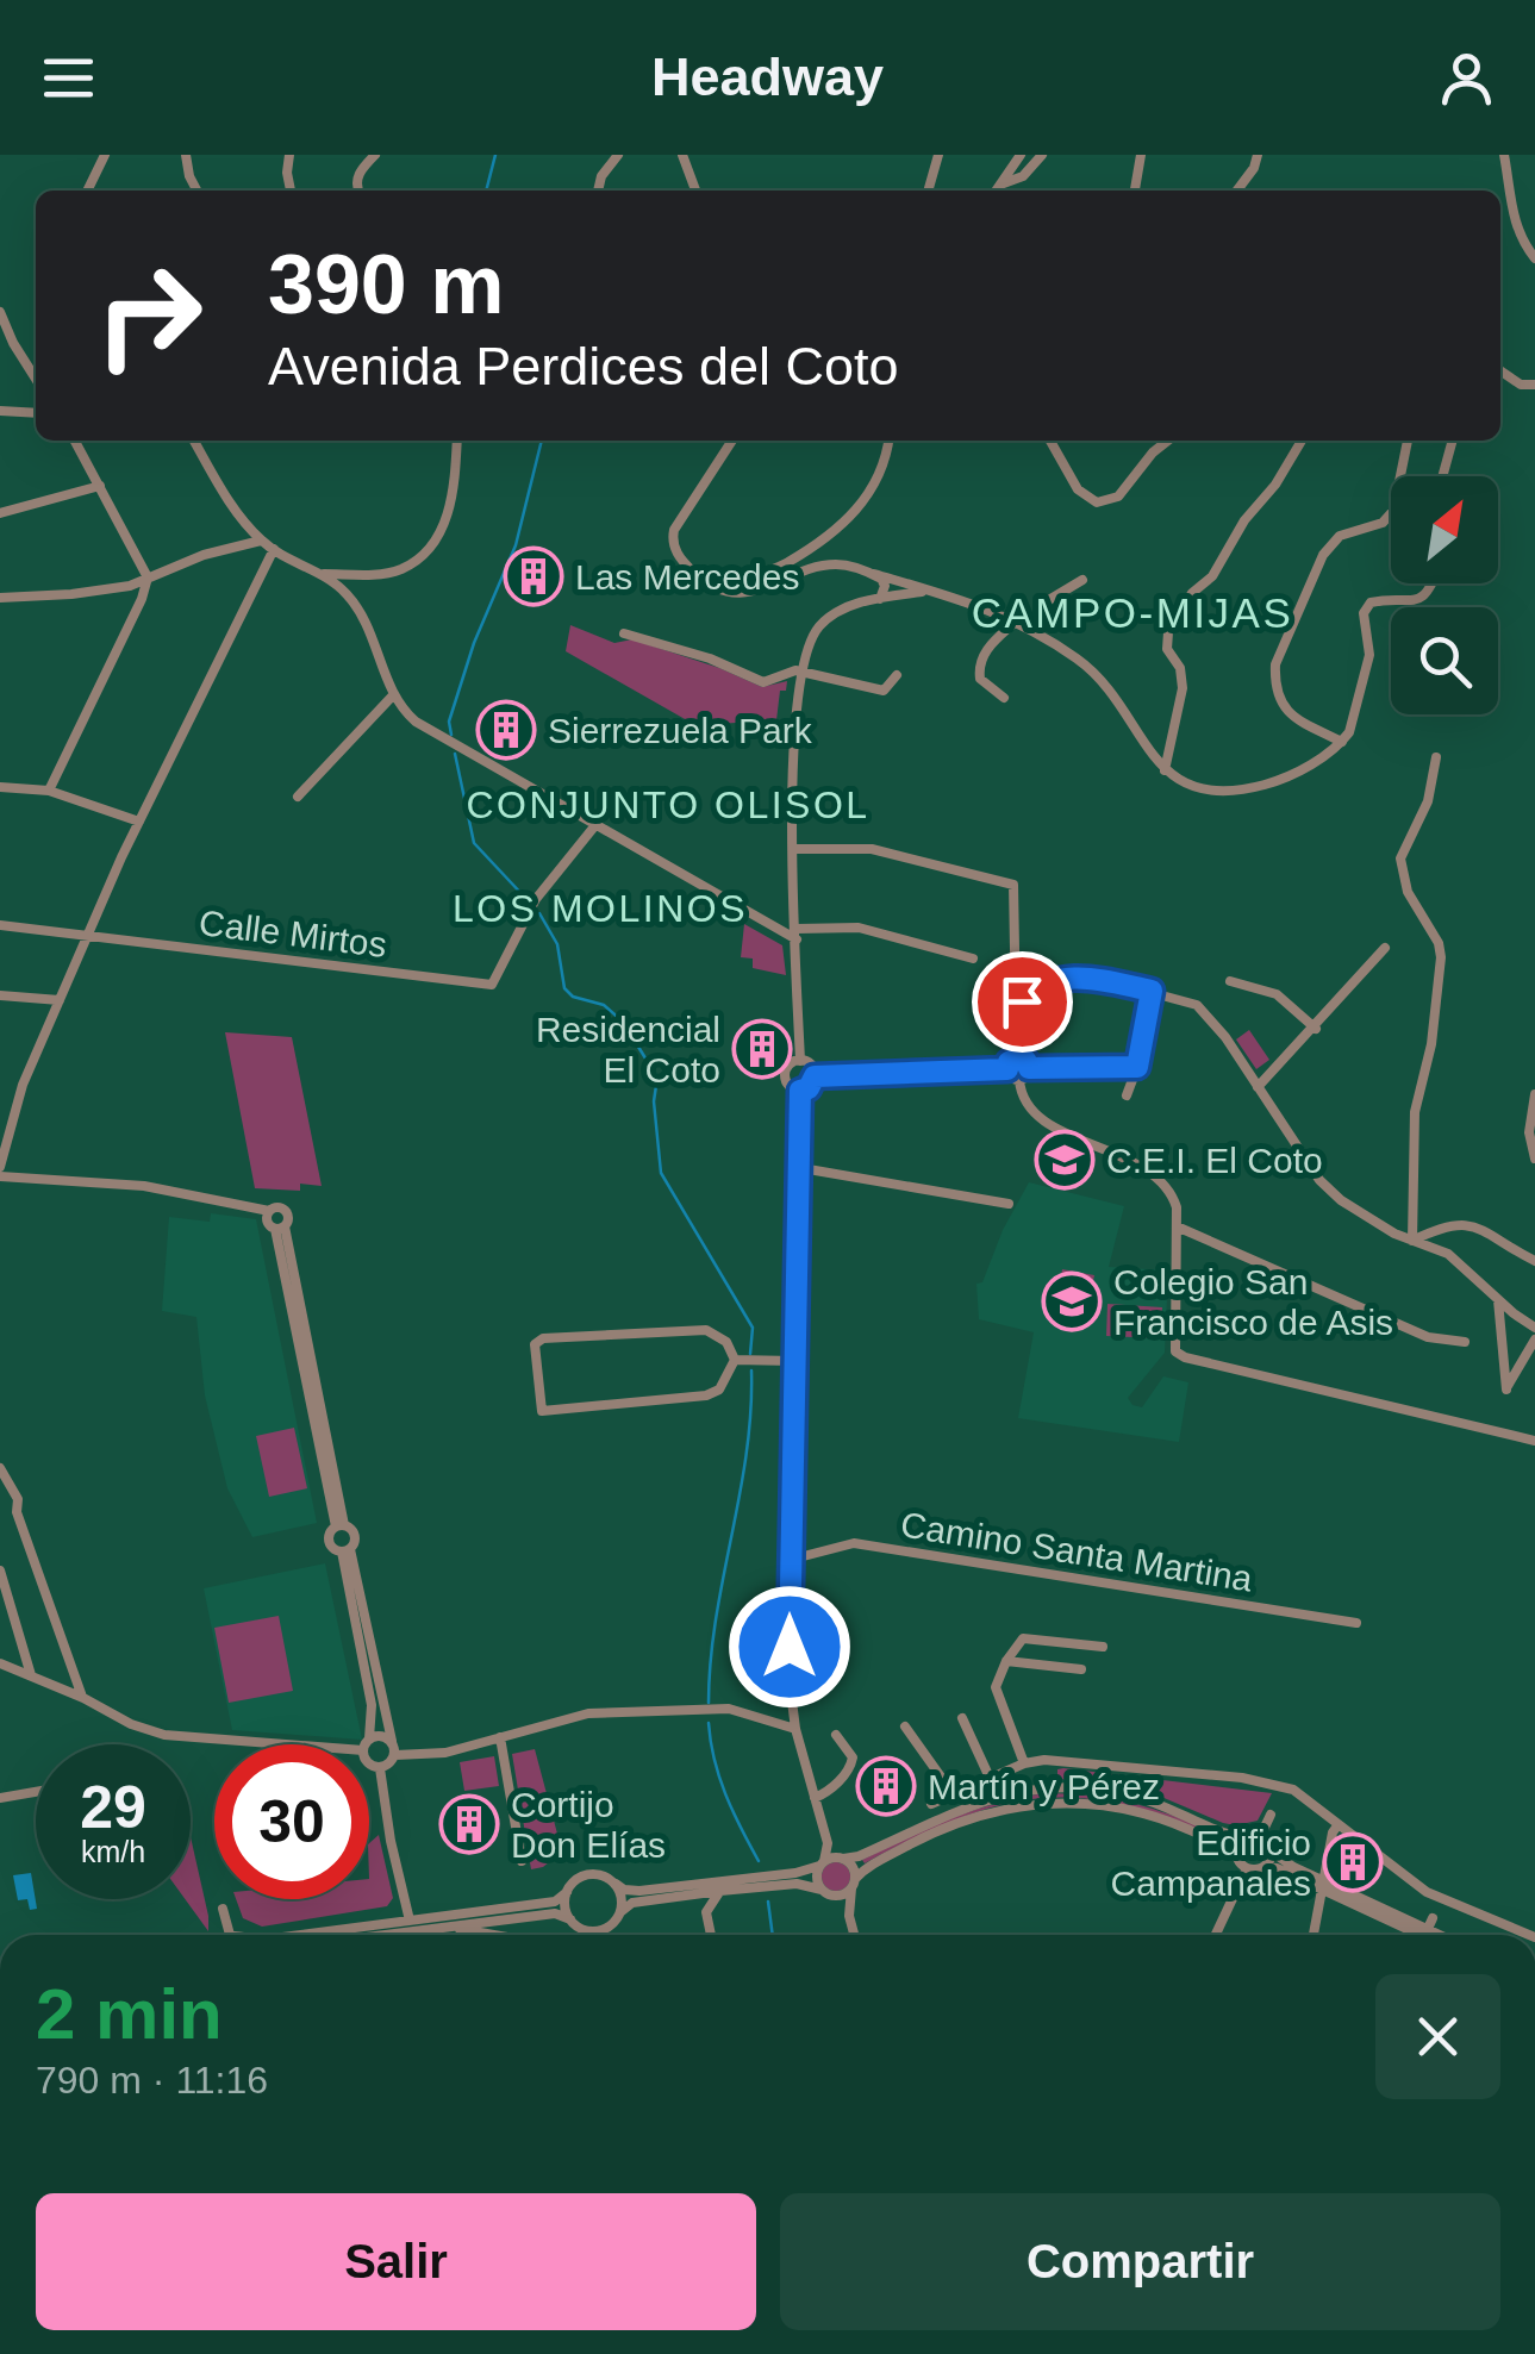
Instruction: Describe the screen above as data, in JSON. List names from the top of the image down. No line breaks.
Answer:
{"streets":{"street":["Calle Mirtos","Camino Santa Martina"]},"districts":["CAMPO-MIJAS","CONJUNTO OLISOL","LOS MOLINOS"],"places":{"building":["Las Mercedes","Sierrezuela Park","Residencial El Coto","Martín y Pérez","Cortijo Don Elías","Edificio Campanales"],"school or university":["C.E.I. El Coto","Colegio San Francisco de Asis"]},"north":"top right","page":{"header":"Headway","turn":["390 m","Avenida Perdices del Coto"],"speed":"29 km/h","limit":"30","heading":["2 min","790 m · 11:16"],"buttons":["Salir","Compartir"]}}
